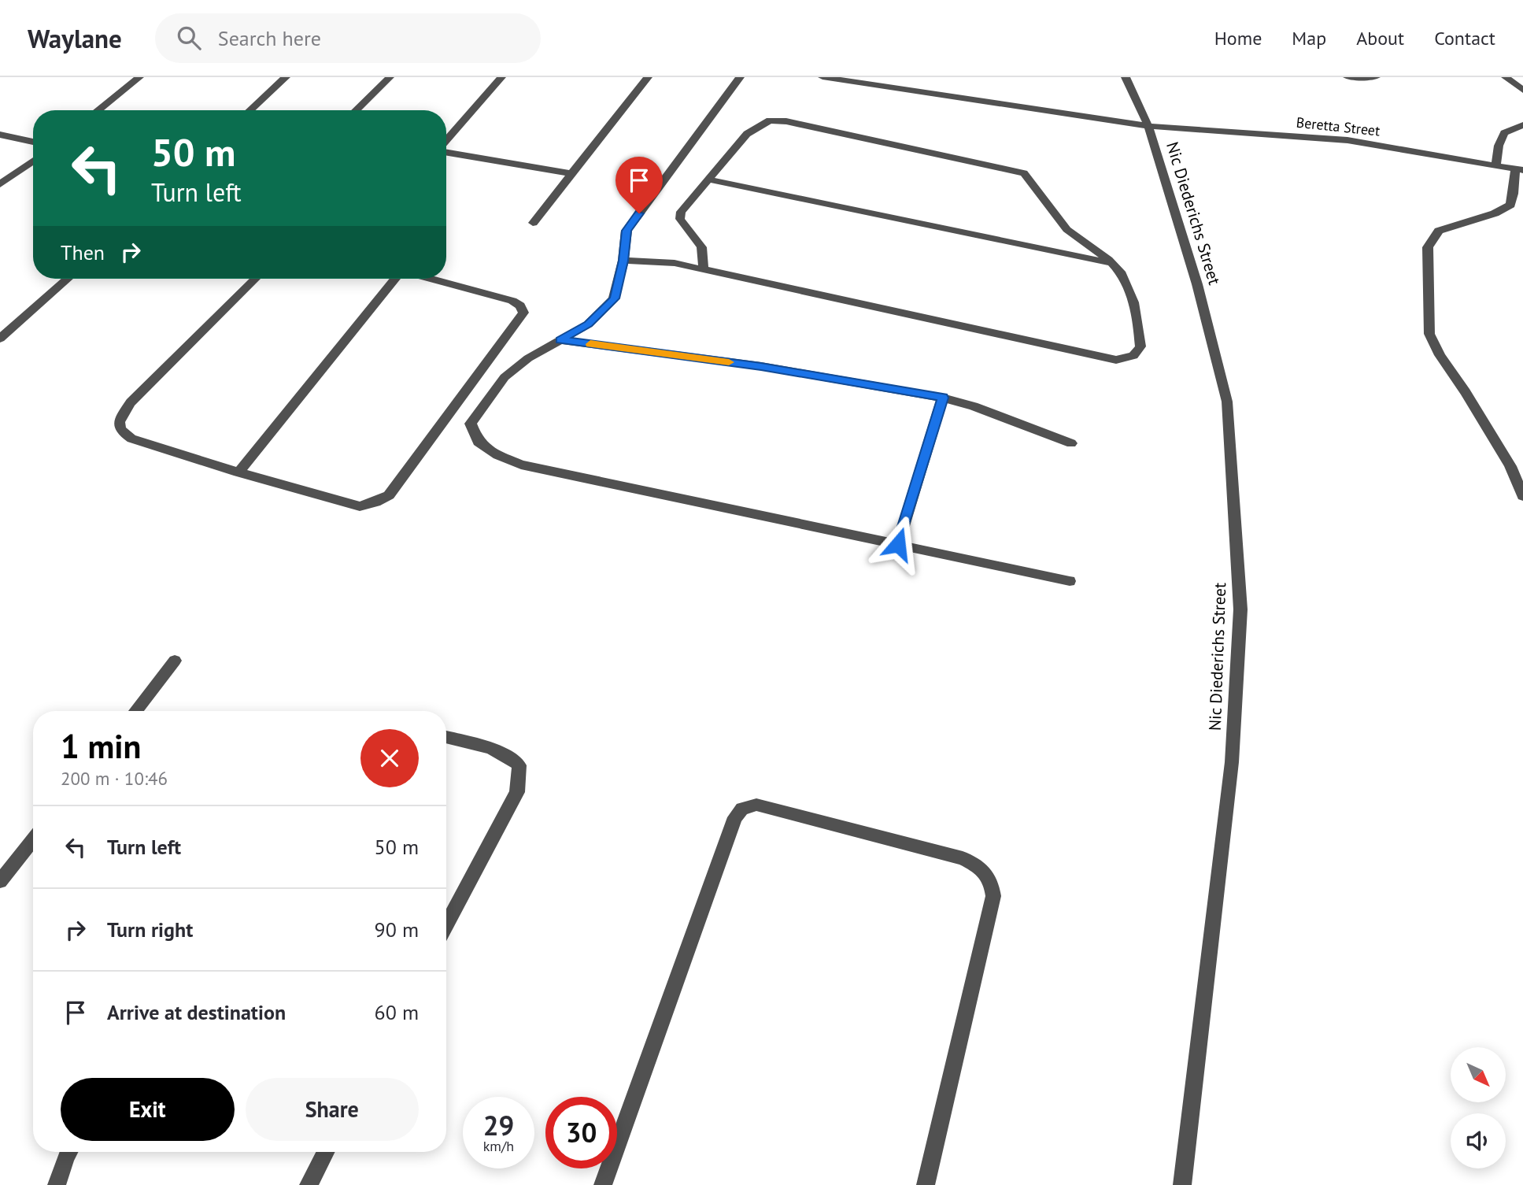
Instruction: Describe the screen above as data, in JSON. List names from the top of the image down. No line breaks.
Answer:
{"streets":{"street":["Beretta Street","Nic Diederichs Street"]},"crossings":[["Beretta Street","Nic Diederichs Street"]],"north":"bottom right","page":{"header":"Waylane","search":"Search here","nav":["Home","Map","About","Contact"],"turn":["50 m","Turn left"],"then":"Then","heading":["1 min","200 m · 10:46"],"list":[{"name":"Turn left","value":"50 m"},{"name":"Turn right","value":"90 m"},{"name":"Arrive at destination","value":"60 m"}],"buttons":["Exit","Share"],"speed":"29 km/h","limit":"30"}}
